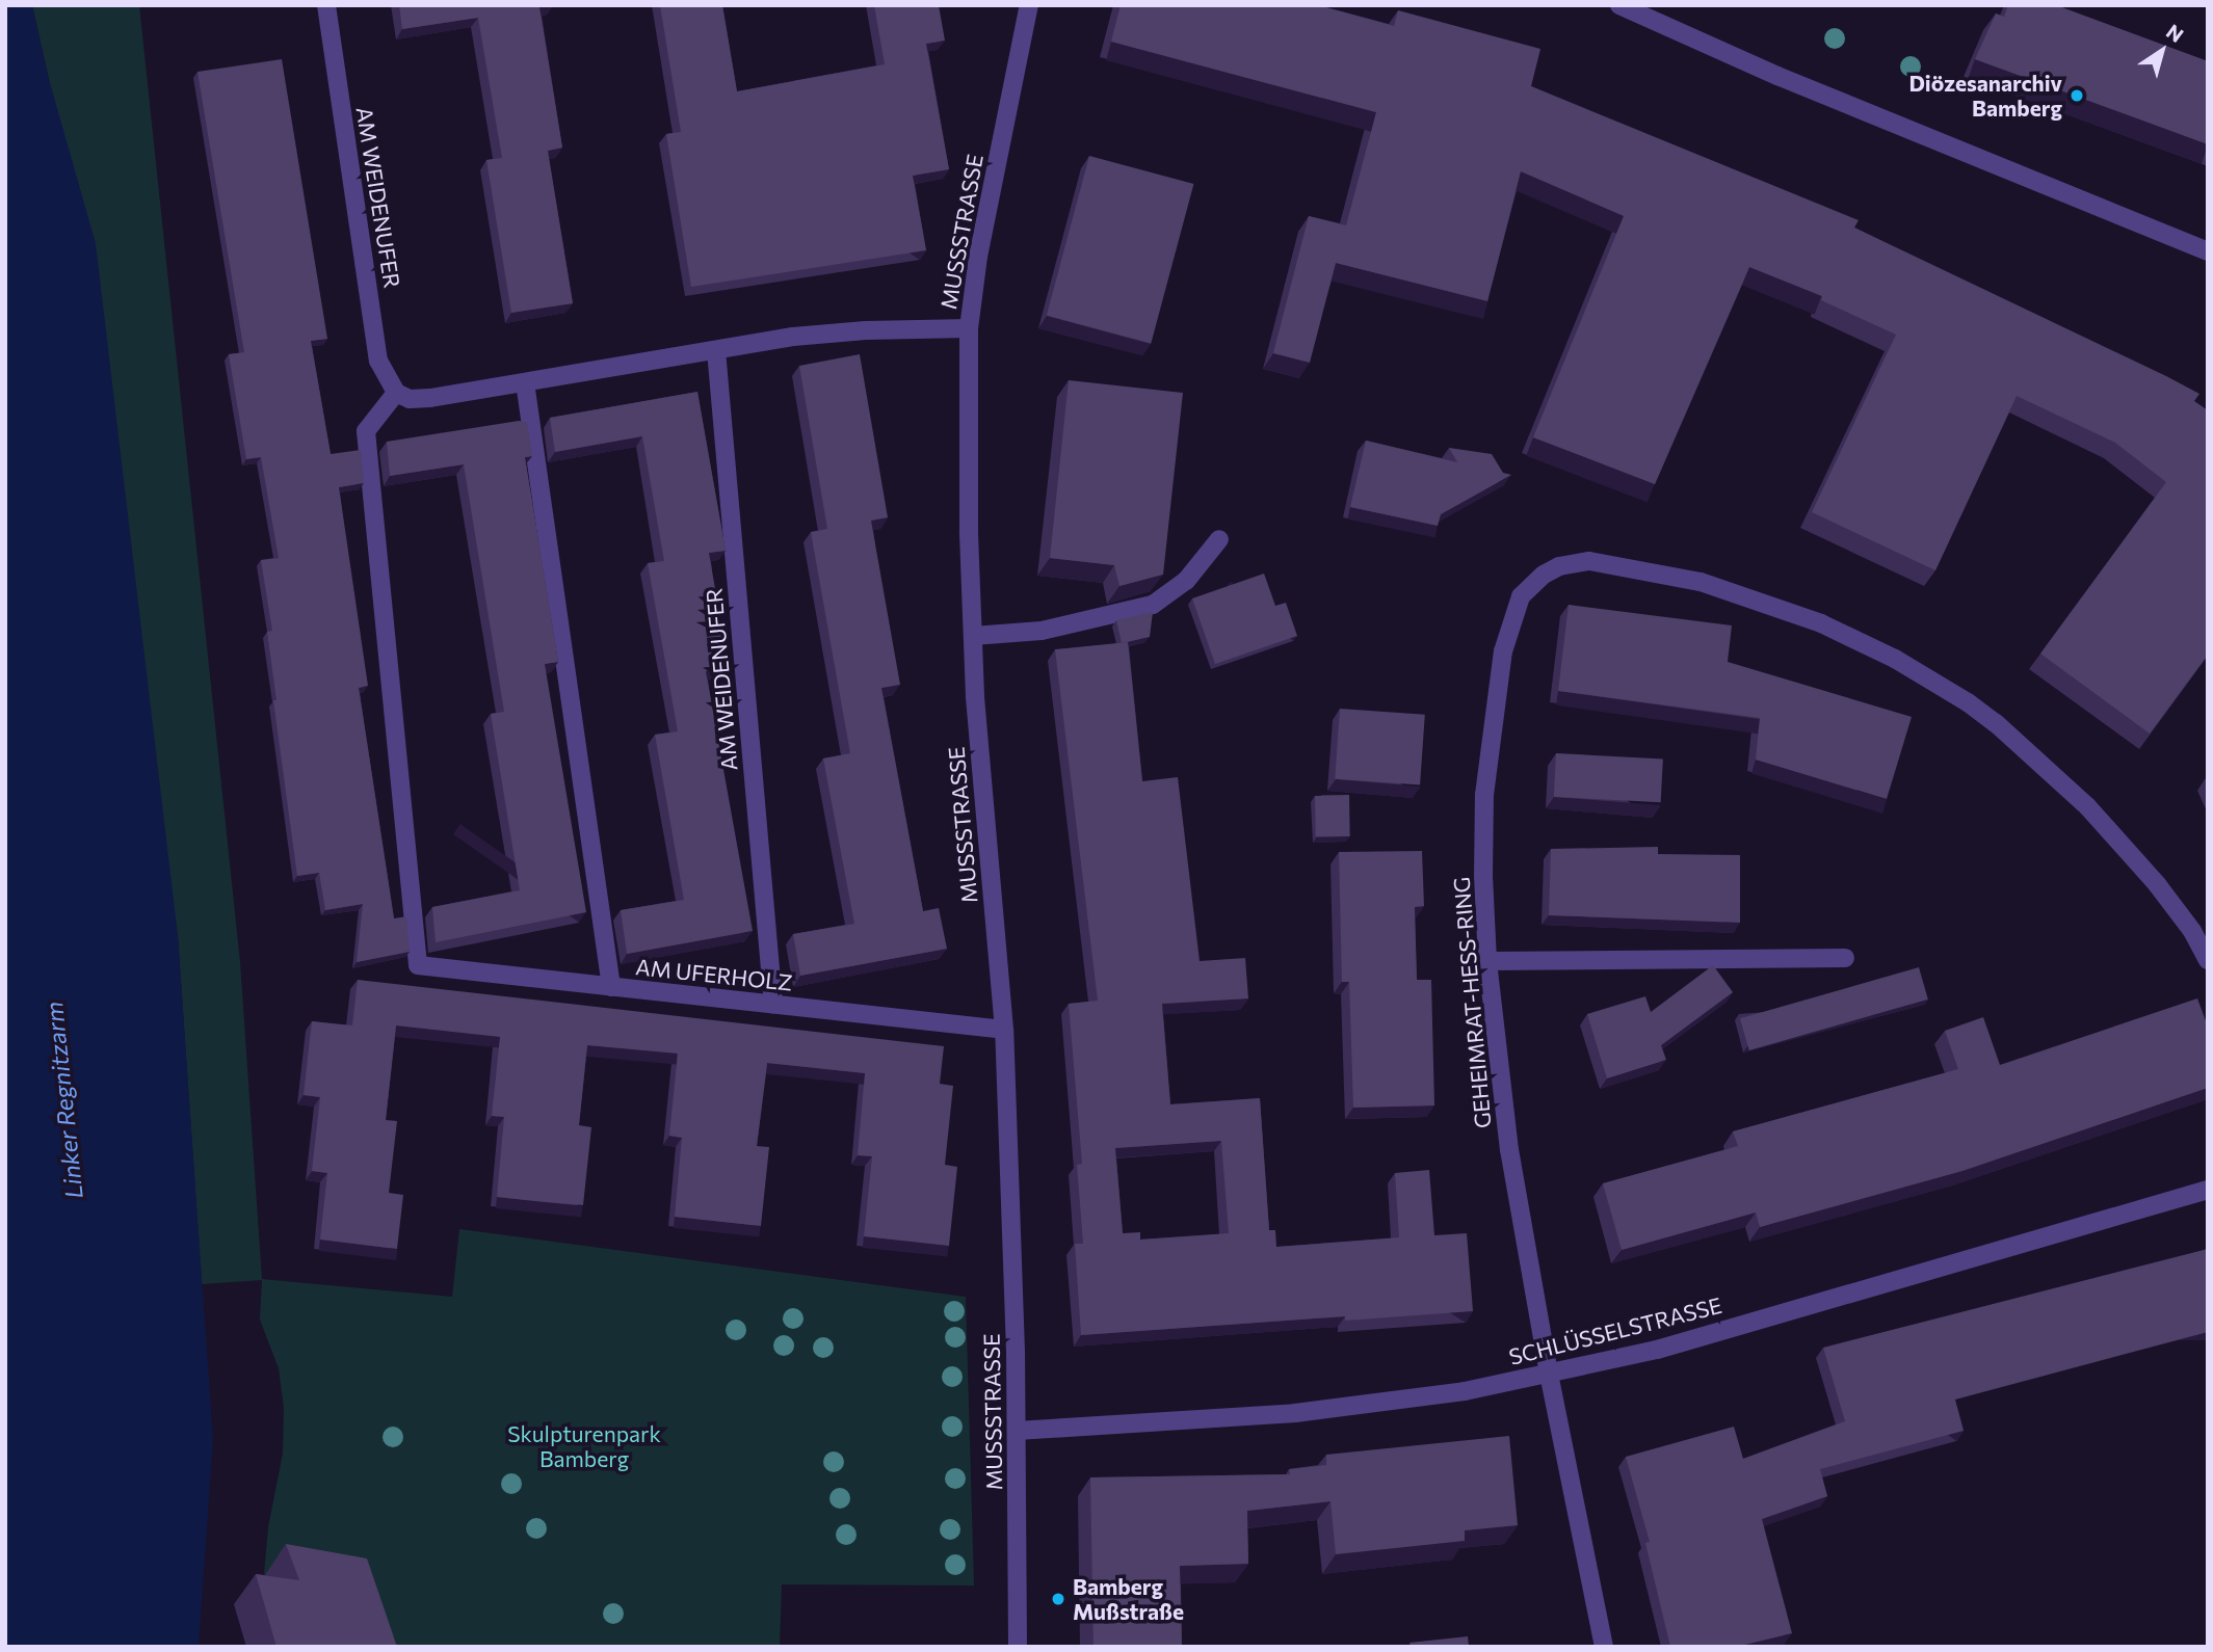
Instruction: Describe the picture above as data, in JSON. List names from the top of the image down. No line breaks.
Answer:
{"streets":{"street":["AM WEIDENUFER","MUSSSTRASSE","AM UFERHOLZ","GEHEIMRAT-HESS-RING","SCHLÜSSELSTRASSE"]},"crossings":[["AM WEIDENUFER","AM UFERHOLZ"],["MUSSSTRASSE","AM UFERHOLZ"],["MUSSSTRASSE","SCHLÜSSELSTRASSE"],["GEHEIMRAT-HESS-RING","SCHLÜSSELSTRASSE"]],"water":["Linker Regnitzarm"],"parks":["Skulpturenpark Bamberg"],"places":["Diözesanarchiv Bamberg","Bamberg Mußstraße"],"north":"top right"}
